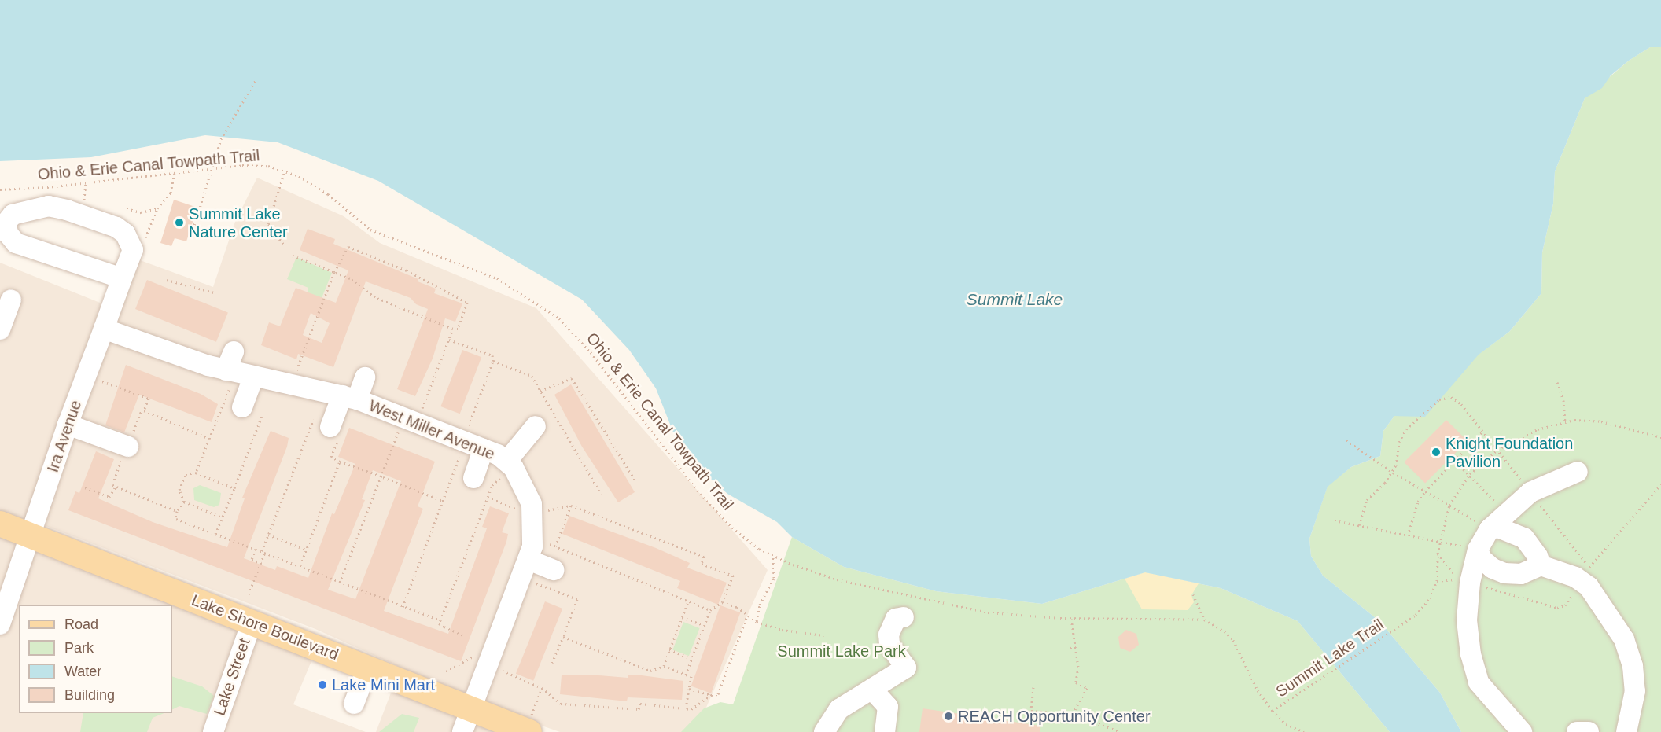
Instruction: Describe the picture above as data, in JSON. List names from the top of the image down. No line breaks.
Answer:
{"streets":{"main road":["Lake Shore Boulevard"],"street":["West Miller Avenue","Ira Avenue","Lake Street"],"path":["Ohio & Erie Canal Towpath Trail","Summit Lake Trail"]},"crossings":[["Ohio & Erie Canal Towpath Trail","Summit Lake Trail"],["West Miller Avenue","Ira Avenue"],["West Miller Avenue","Lake Shore Boulevard"],["Ira Avenue","Lake Shore Boulevard"],["Lake Shore Boulevard","Lake Street"]],"water":["Summit Lake"],"parks":["Summit Lake Park"],"places":["Summit Lake Nature Center","Knight Foundation Pavilion","Lake Mini Mart","REACH Opportunity Center"],"legend":["Road","Park","Water","Building"]}
